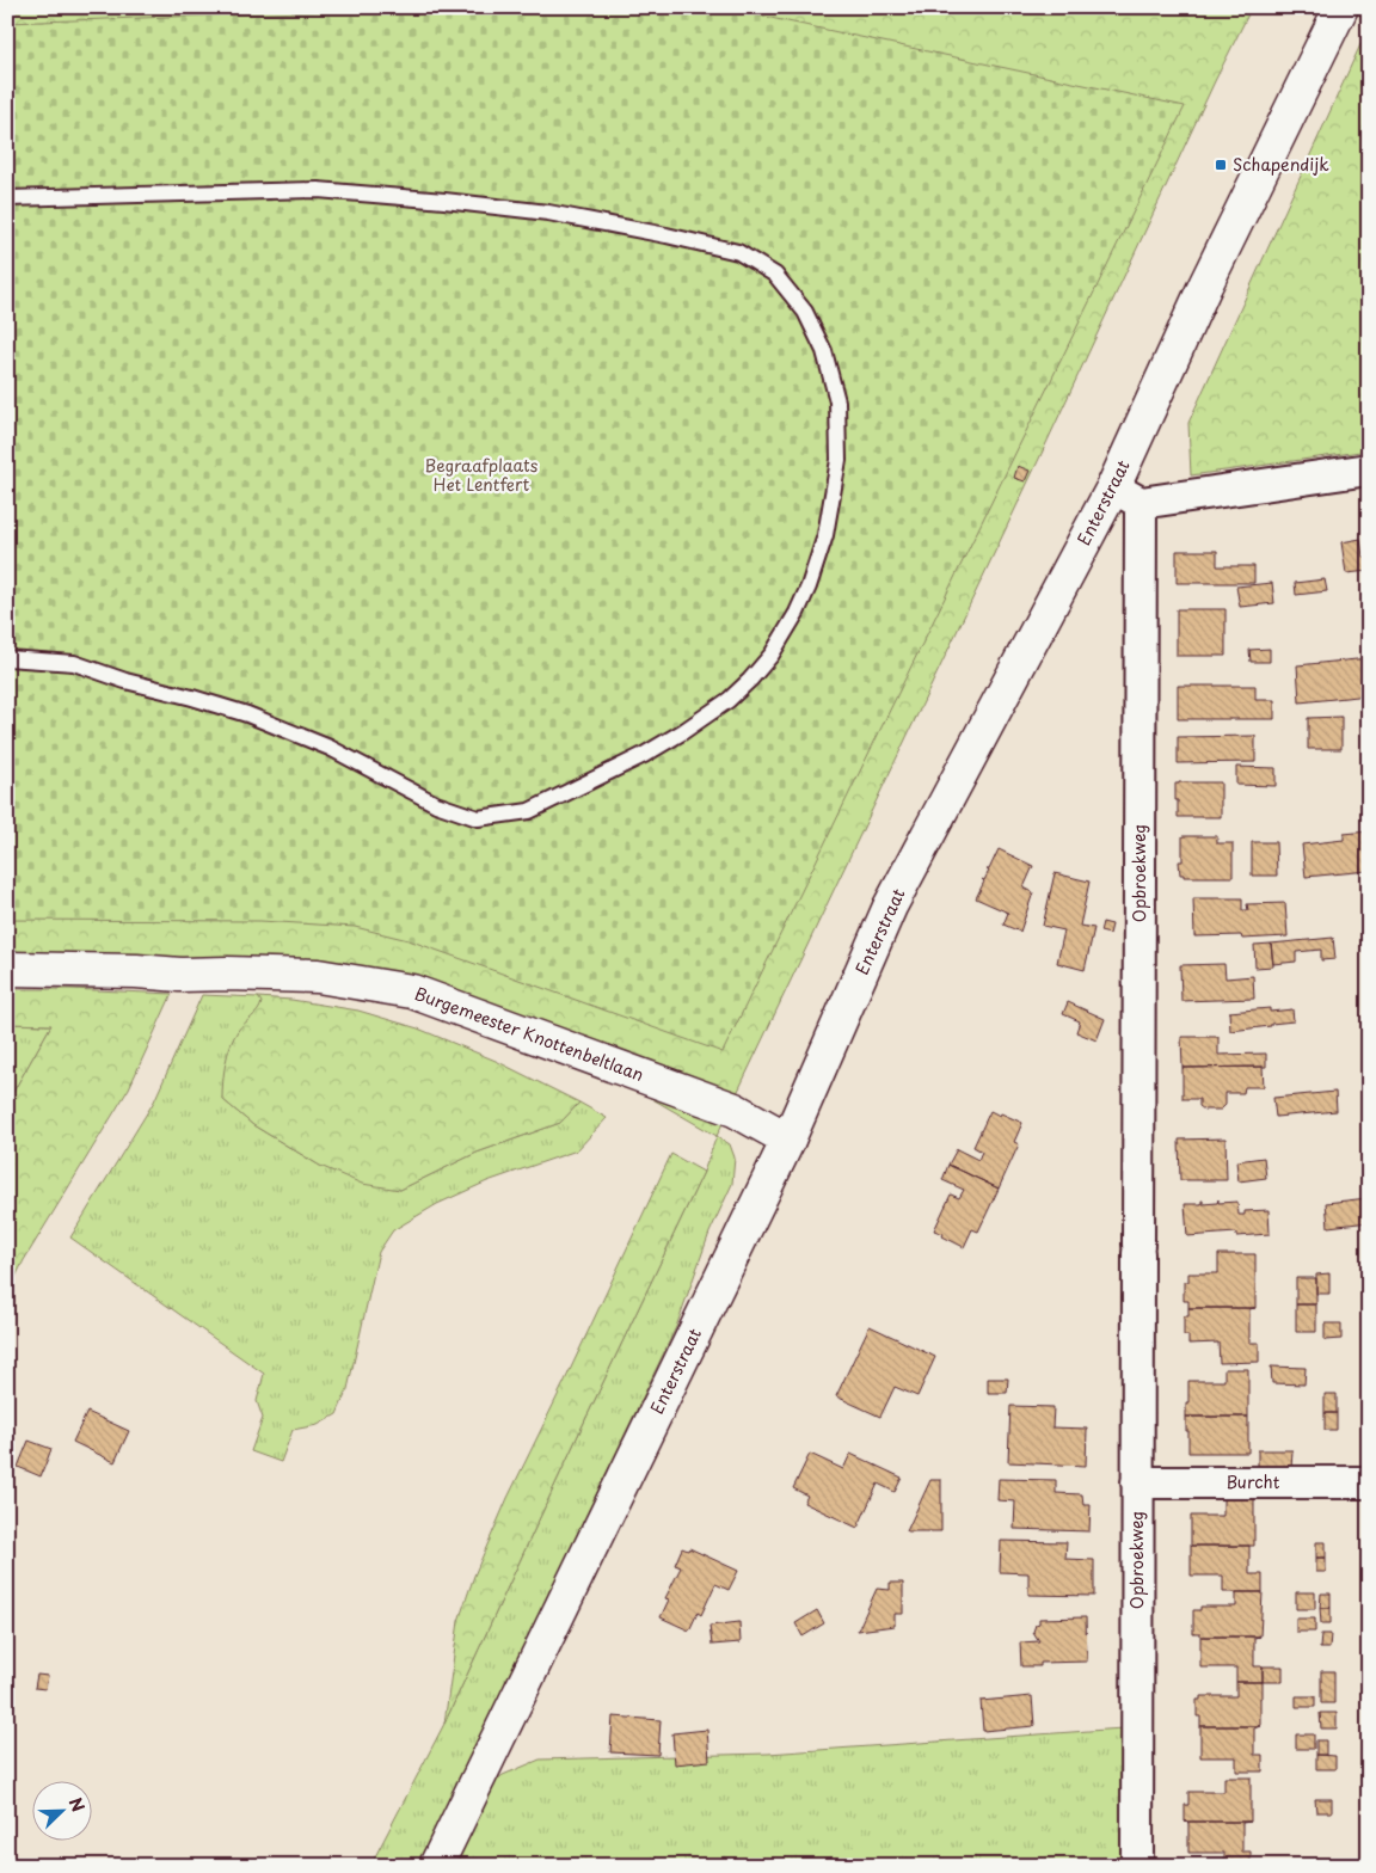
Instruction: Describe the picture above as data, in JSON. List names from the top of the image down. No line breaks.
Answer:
{"streets":{"main road":["Enterstraat","Burgemeester Knottenbeltlaan"],"street":["Opbroekweg","Burcht"]},"crossings":[["Enterstraat","Opbroekweg"],["Enterstraat","Burgemeester Knottenbeltlaan"],["Opbroekweg","Burcht"]],"parks":["Begraafplaats Het Lentfert"],"places":{"transit":["Schapendijk"]},"north":"top right"}
